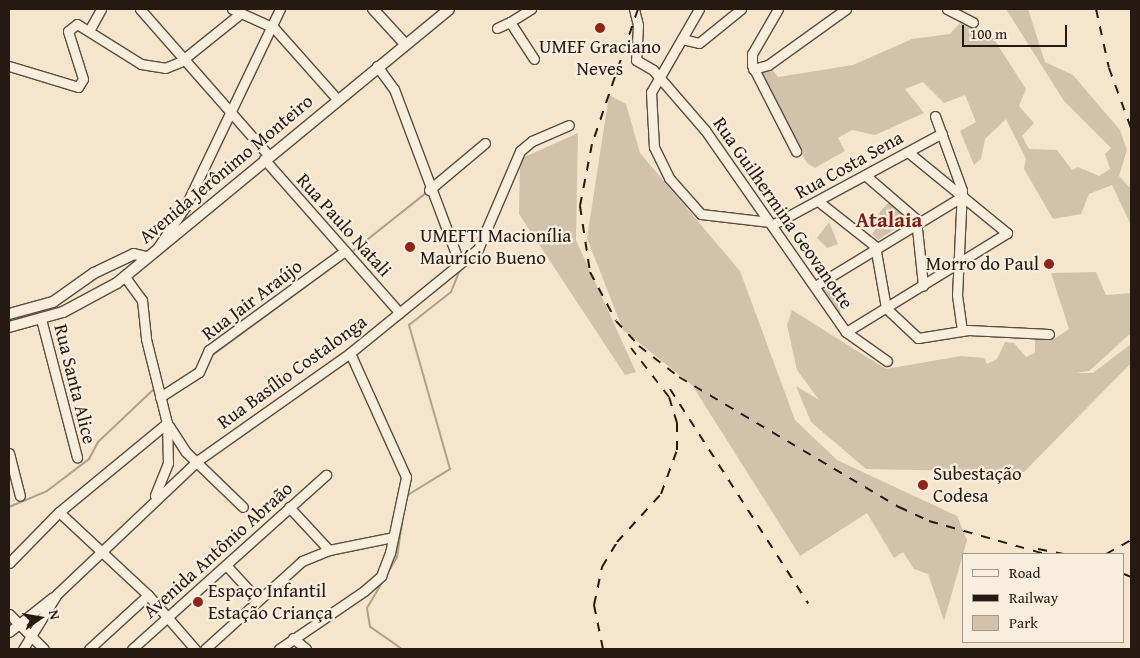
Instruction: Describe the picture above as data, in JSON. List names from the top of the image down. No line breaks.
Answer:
{"streets":{"street":["Rua Costa Sena","Avenida Jerônimo Monteiro","Rua Guilhermina Geovanotte","Rua Paulo Natali","Rua Jair Araújo","Rua Basílio Costalonga","Rua Santa Alice","Avenida Antônio Abraão"]},"crossings":[["Rua Costa Sena","Rua Guilhermina Geovanotte"],["Avenida Jerônimo Monteiro","Rua Paulo Natali"],["Avenida Jerônimo Monteiro","Rua Santa Alice"],["Rua Paulo Natali","Rua Jair Araújo"],["Rua Paulo Natali","Rua Basílio Costalonga"]],"districts":["Atalaia"],"places":["UMEF Graciano Neves","UMEFTI Macionília Maurício Bueno","Morro do Paul","Subestação Codesa","Espaço Infantil Estação Criança"],"legend":["Road","Railway","Park"],"scale_bar":"100 m","north":"right"}
